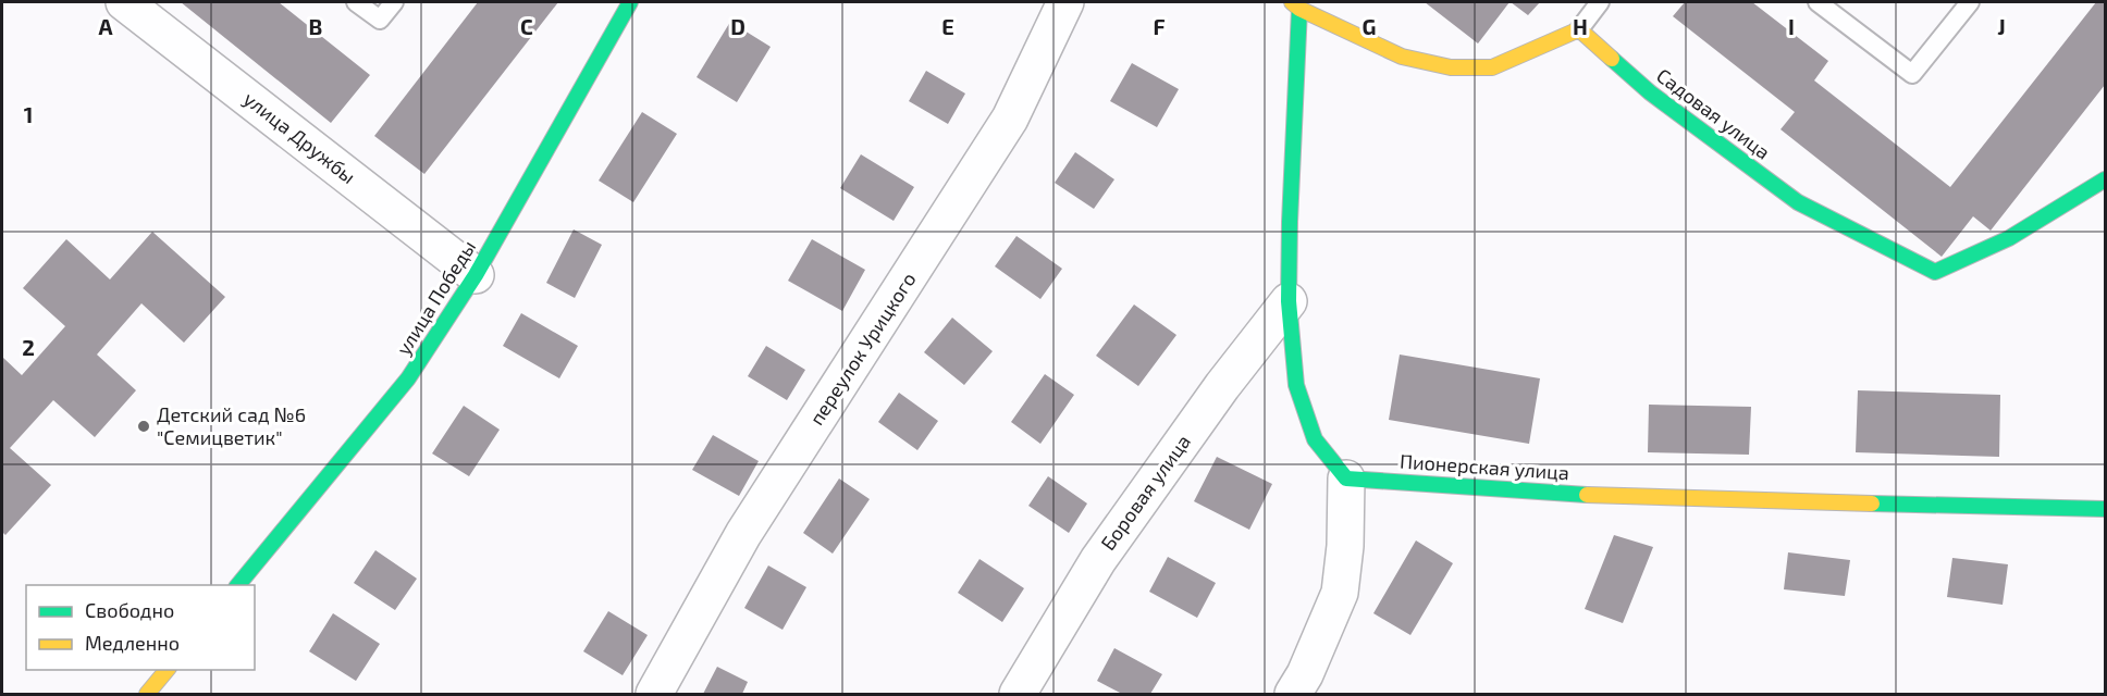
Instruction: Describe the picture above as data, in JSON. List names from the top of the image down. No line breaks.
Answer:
{"streets":{"street":["Садовая улица","улица Дружбы","улица Победы","переулок Урицкого","Пионерская улица","Боровая улица"]},"crossings":[["улица Дружбы","улица Победы"]],"places":["Детский сад №6 \"Семицветик\""],"legend":["Свободно","Медленно"],"grid":{"columns":["A","B","C","D","E","F","G","H","I","J"],"rows":["1","2"]}}
